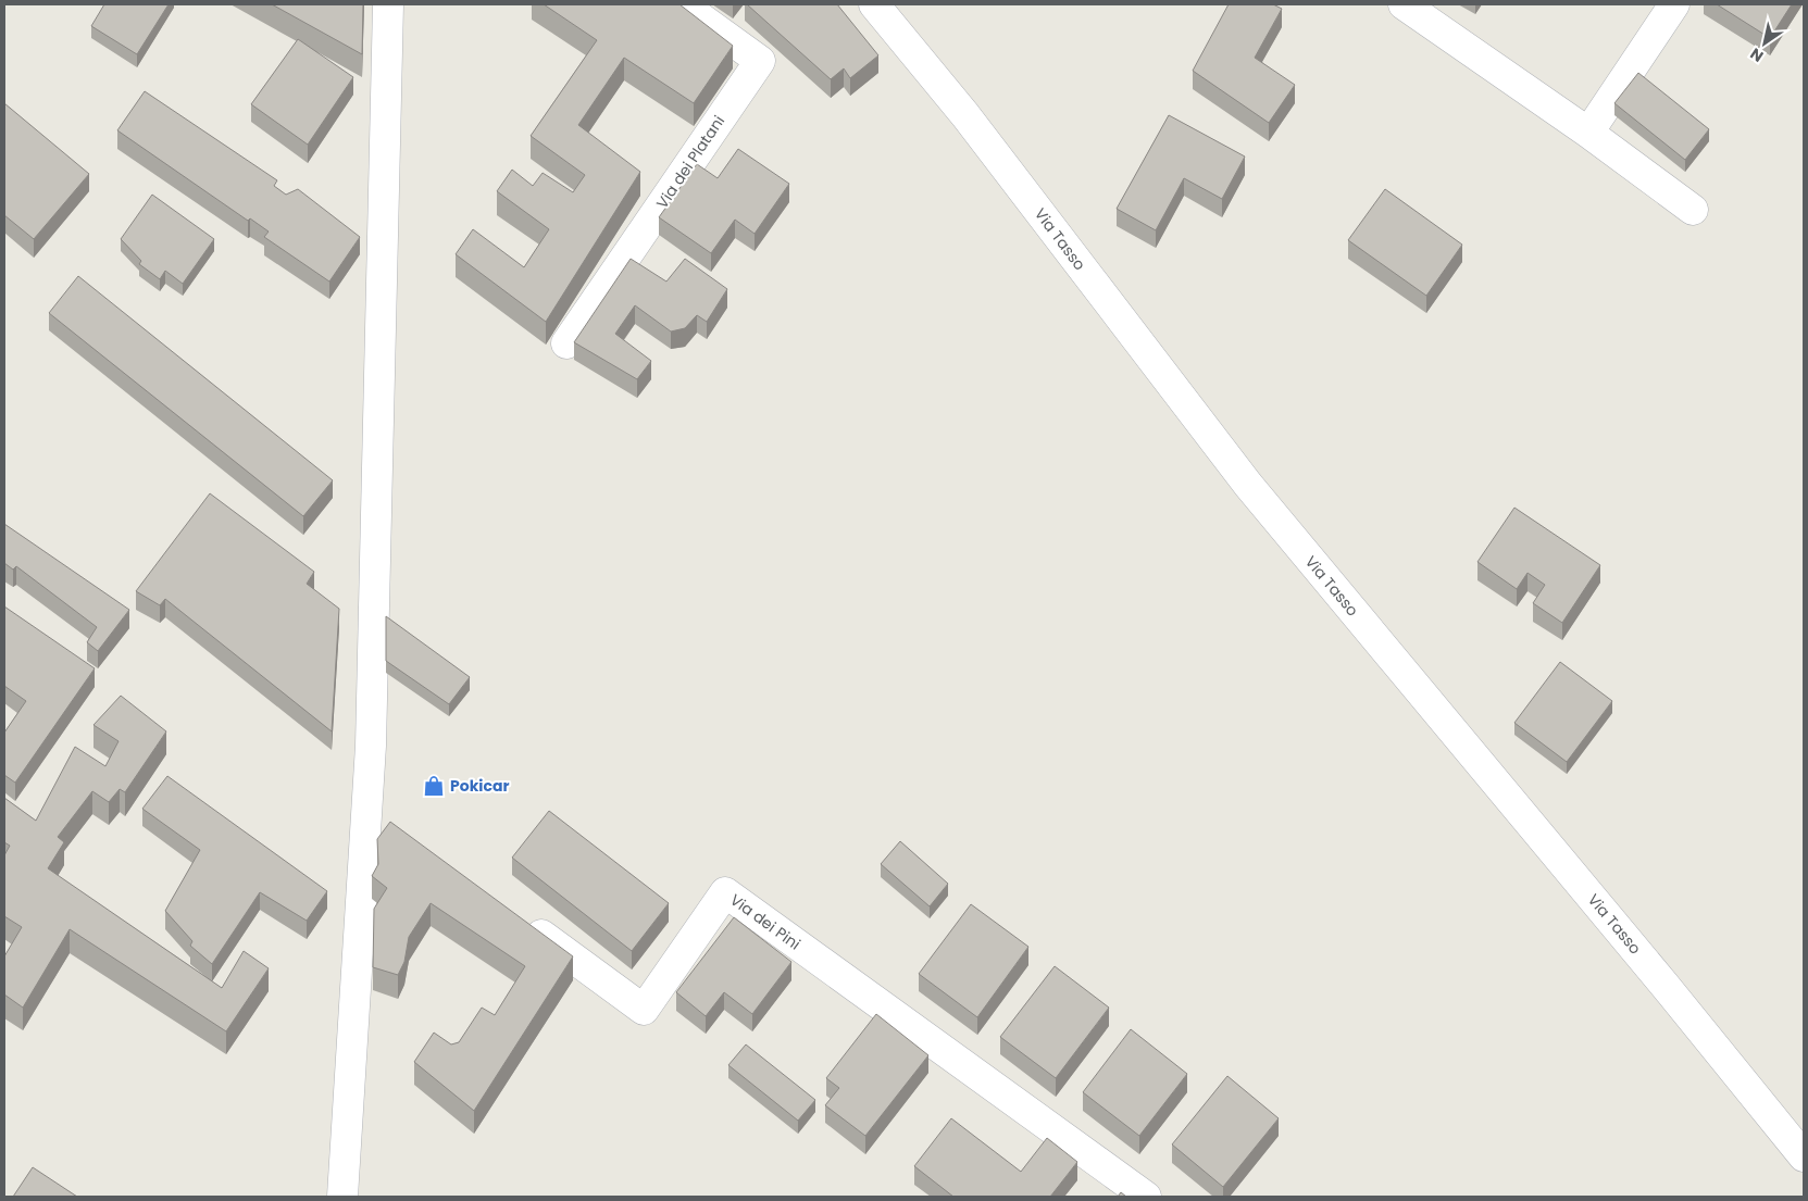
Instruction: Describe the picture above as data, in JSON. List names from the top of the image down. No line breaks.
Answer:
{"streets":{"street":["Via dei Platani","Via Tasso","Via dei Pini"]},"places":{"shop":["Pokicar"]},"north":"bottom left"}
